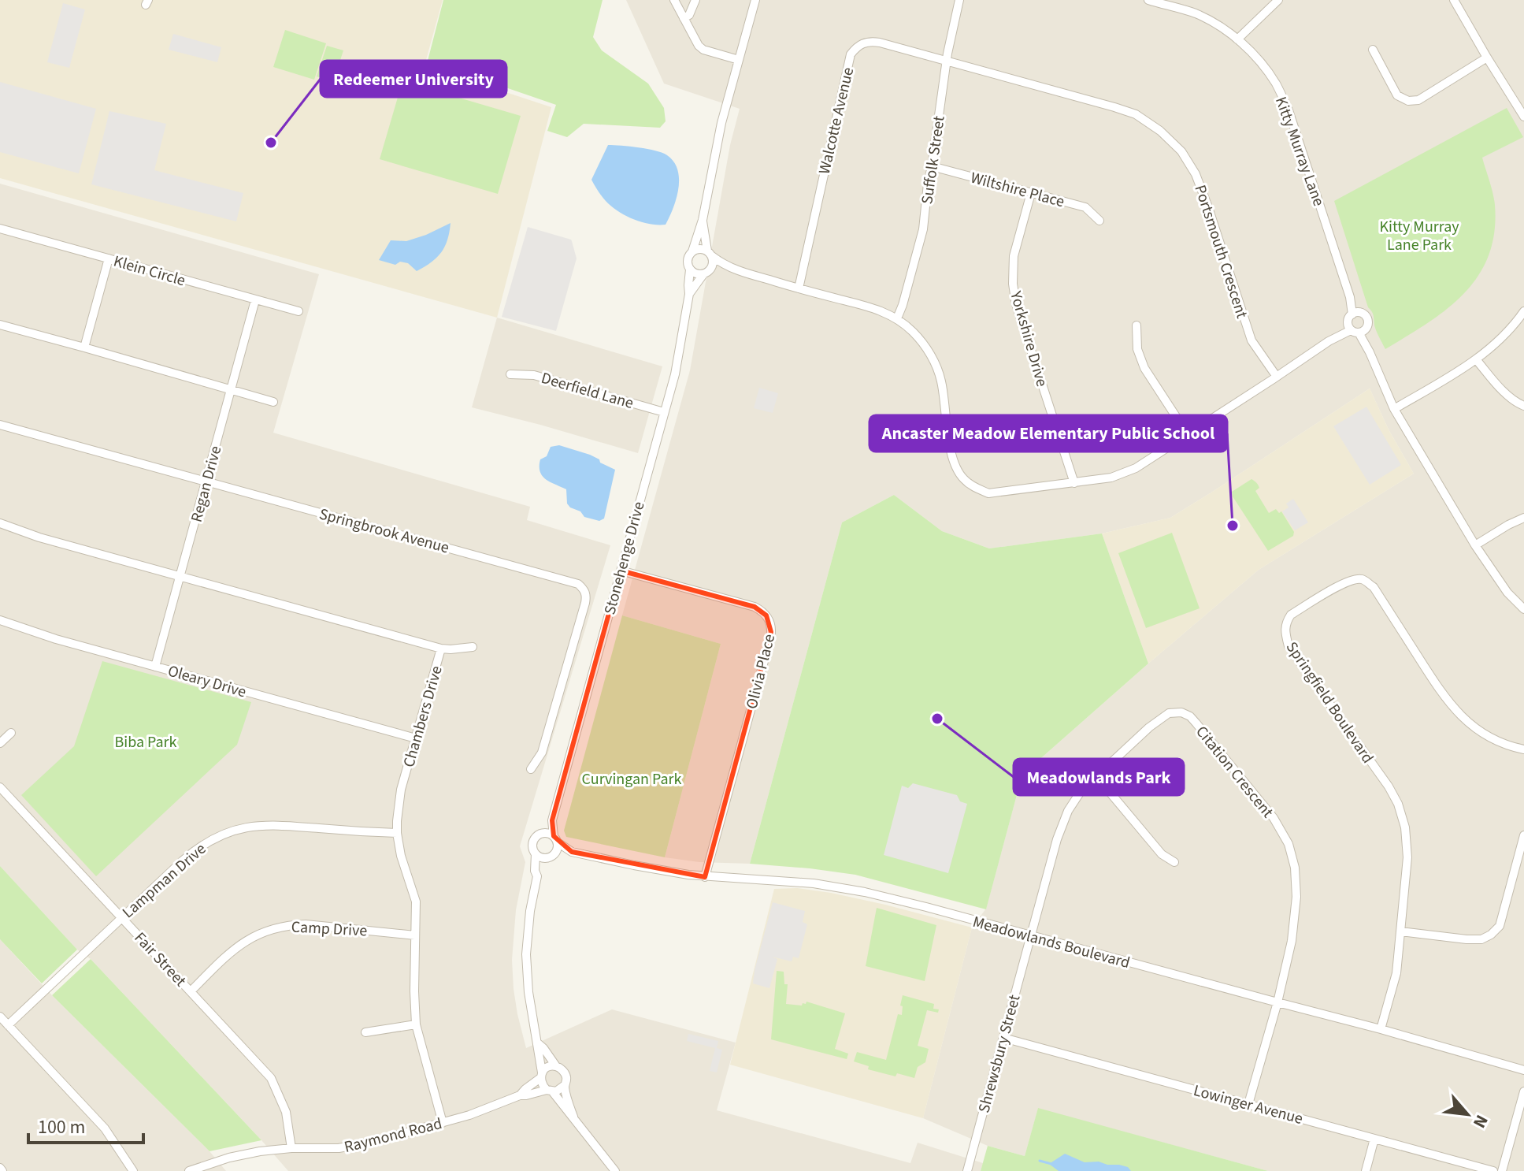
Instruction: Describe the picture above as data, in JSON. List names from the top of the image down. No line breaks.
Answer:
{"streets":{"street":["Walcotte Avenue","Kitty Murray Lane","Suffolk Street","Wiltshire Place","Portsmouth Crescent","Klein Circle","Yorkshire Drive","Deerfield Lane","Regan Drive","Springbrook Avenue","Stonehenge Drive","Olivia Place","Oleary Drive","Springfield Boulevard","Chambers Drive","Citation Crescent","Lampman Drive","Camp Drive","Meadowlands Boulevard","Fair Street","Shrewsbury Street","Lowinger Avenue","Raymond Road"]},"crossings":[["Walcotte Avenue","Suffolk Street"],["Walcotte Avenue","Portsmouth Crescent"],["Suffolk Street","Wiltshire Place"],["Suffolk Street","Portsmouth Crescent"],["Wiltshire Place","Yorkshire Drive"],["Klein Circle","Regan Drive"],["Deerfield Lane","Stonehenge Drive"],["Regan Drive","Springbrook Avenue"],["Regan Drive","Oleary Drive"],["Regan Drive","Chambers Drive"],["Stonehenge Drive","Olivia Place"],["Stonehenge Drive","Meadowlands Boulevard"],["Olivia Place","Meadowlands Boulevard"],["Oleary Drive","Chambers Drive"],["Springfield Boulevard","Meadowlands Boulevard"],["Chambers Drive","Lampman Drive"],["Chambers Drive","Camp Drive"],["Chambers Drive","Raymond Road"],["Citation Crescent","Meadowlands Boulevard"],["Citation Crescent","Shrewsbury Street"],["Lampman Drive","Fair Street"],["Camp Drive","Fair Street"],["Meadowlands Boulevard","Shrewsbury Street"],["Fair Street","Raymond Road"],["Shrewsbury Street","Lowinger Avenue"]],"parks":["Kitty Murray Lane Park","Biba Park","Curvingan Park"],"places":["Redeemer University","Ancaster Meadow Elementary Public School","Meadowlands Park"],"scale_bar":"100 m","north":"bottom right"}
